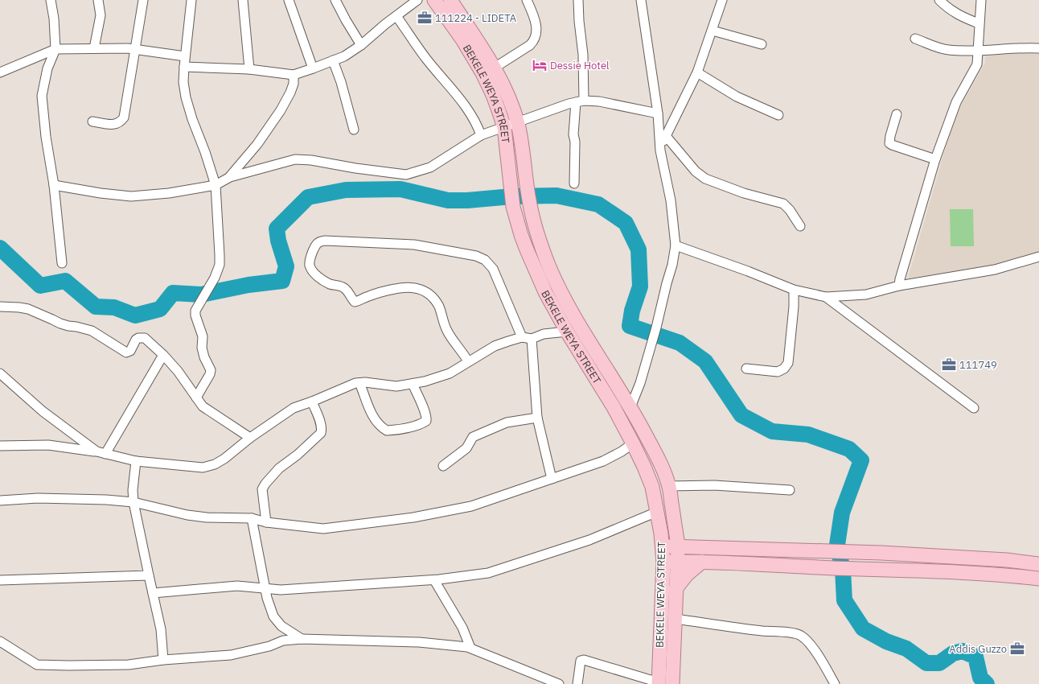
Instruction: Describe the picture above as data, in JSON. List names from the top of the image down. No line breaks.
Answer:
{"streets":{"main road":["BEKELE WEYA STREET"]},"places":{"office":["111224 - LIDETA","111749","Addis Guzzo"],"hotel":["Dessie Hotel"]}}
